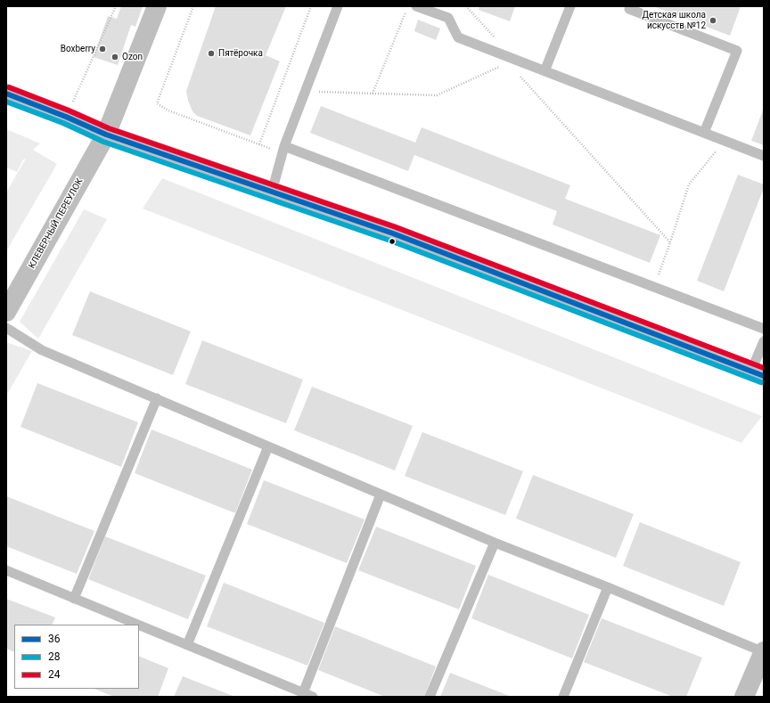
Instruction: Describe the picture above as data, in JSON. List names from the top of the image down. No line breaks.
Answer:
{"streets":{"street":["КЛЕВЕРНЫЙ ПЕРЕУЛОК"]},"places":["Детская школа искусств №12","Boxberry","Пятёрочка","Ozon"],"lines":["transit line 24","transit line 36","transit line 28"],"legend":["36","28","24"]}
